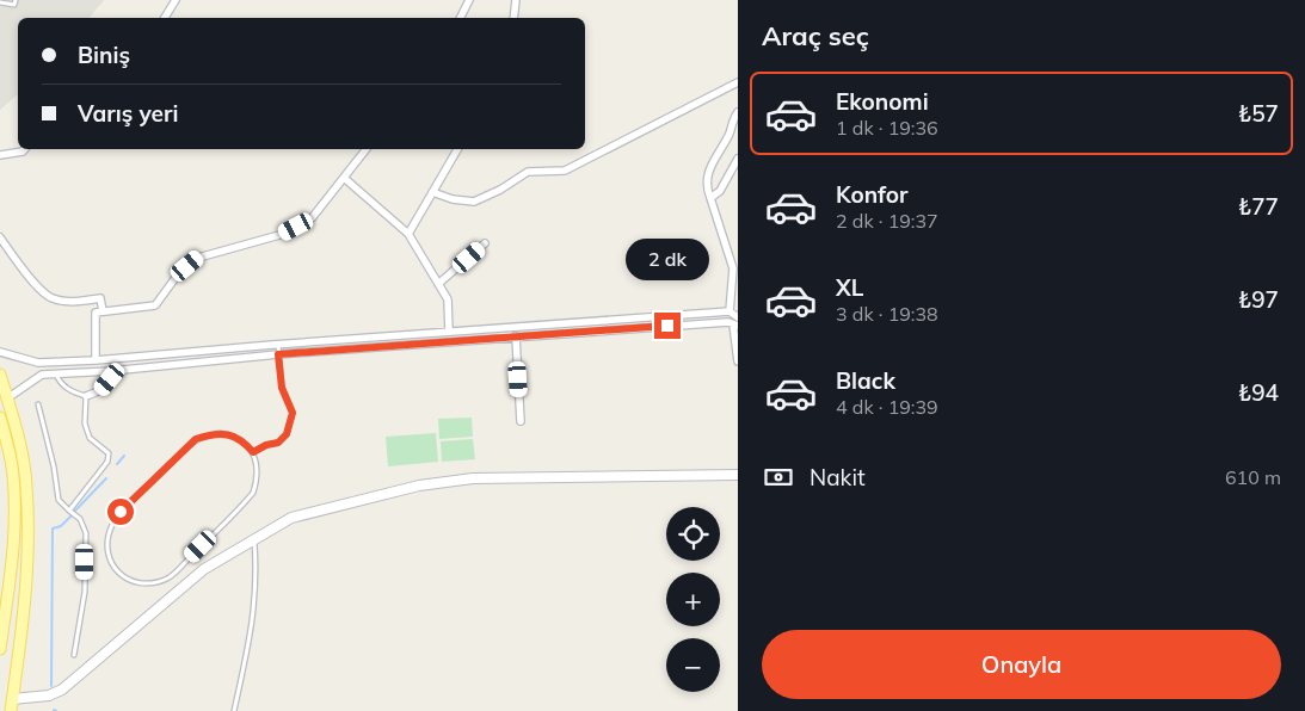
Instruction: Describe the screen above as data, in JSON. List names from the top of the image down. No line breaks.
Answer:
{"page":{"heading":"Araç seç","banner":["Biniş","Varış yeri"],"list":[{"name":"Ekonomi","note":"1 dk · 19:36","value":"₺57"},{"name":"Konfor","note":"2 dk · 19:37","value":"₺77"},{"name":"XL","note":"3 dk · 19:38","value":"₺97"},{"name":"Black","note":"4 dk · 19:39","value":"₺94"}],"bubble":"2 dk","pay":["Nakit","610 m"],"map_buttons":["+","−"],"buttons":"Onayla"}}
